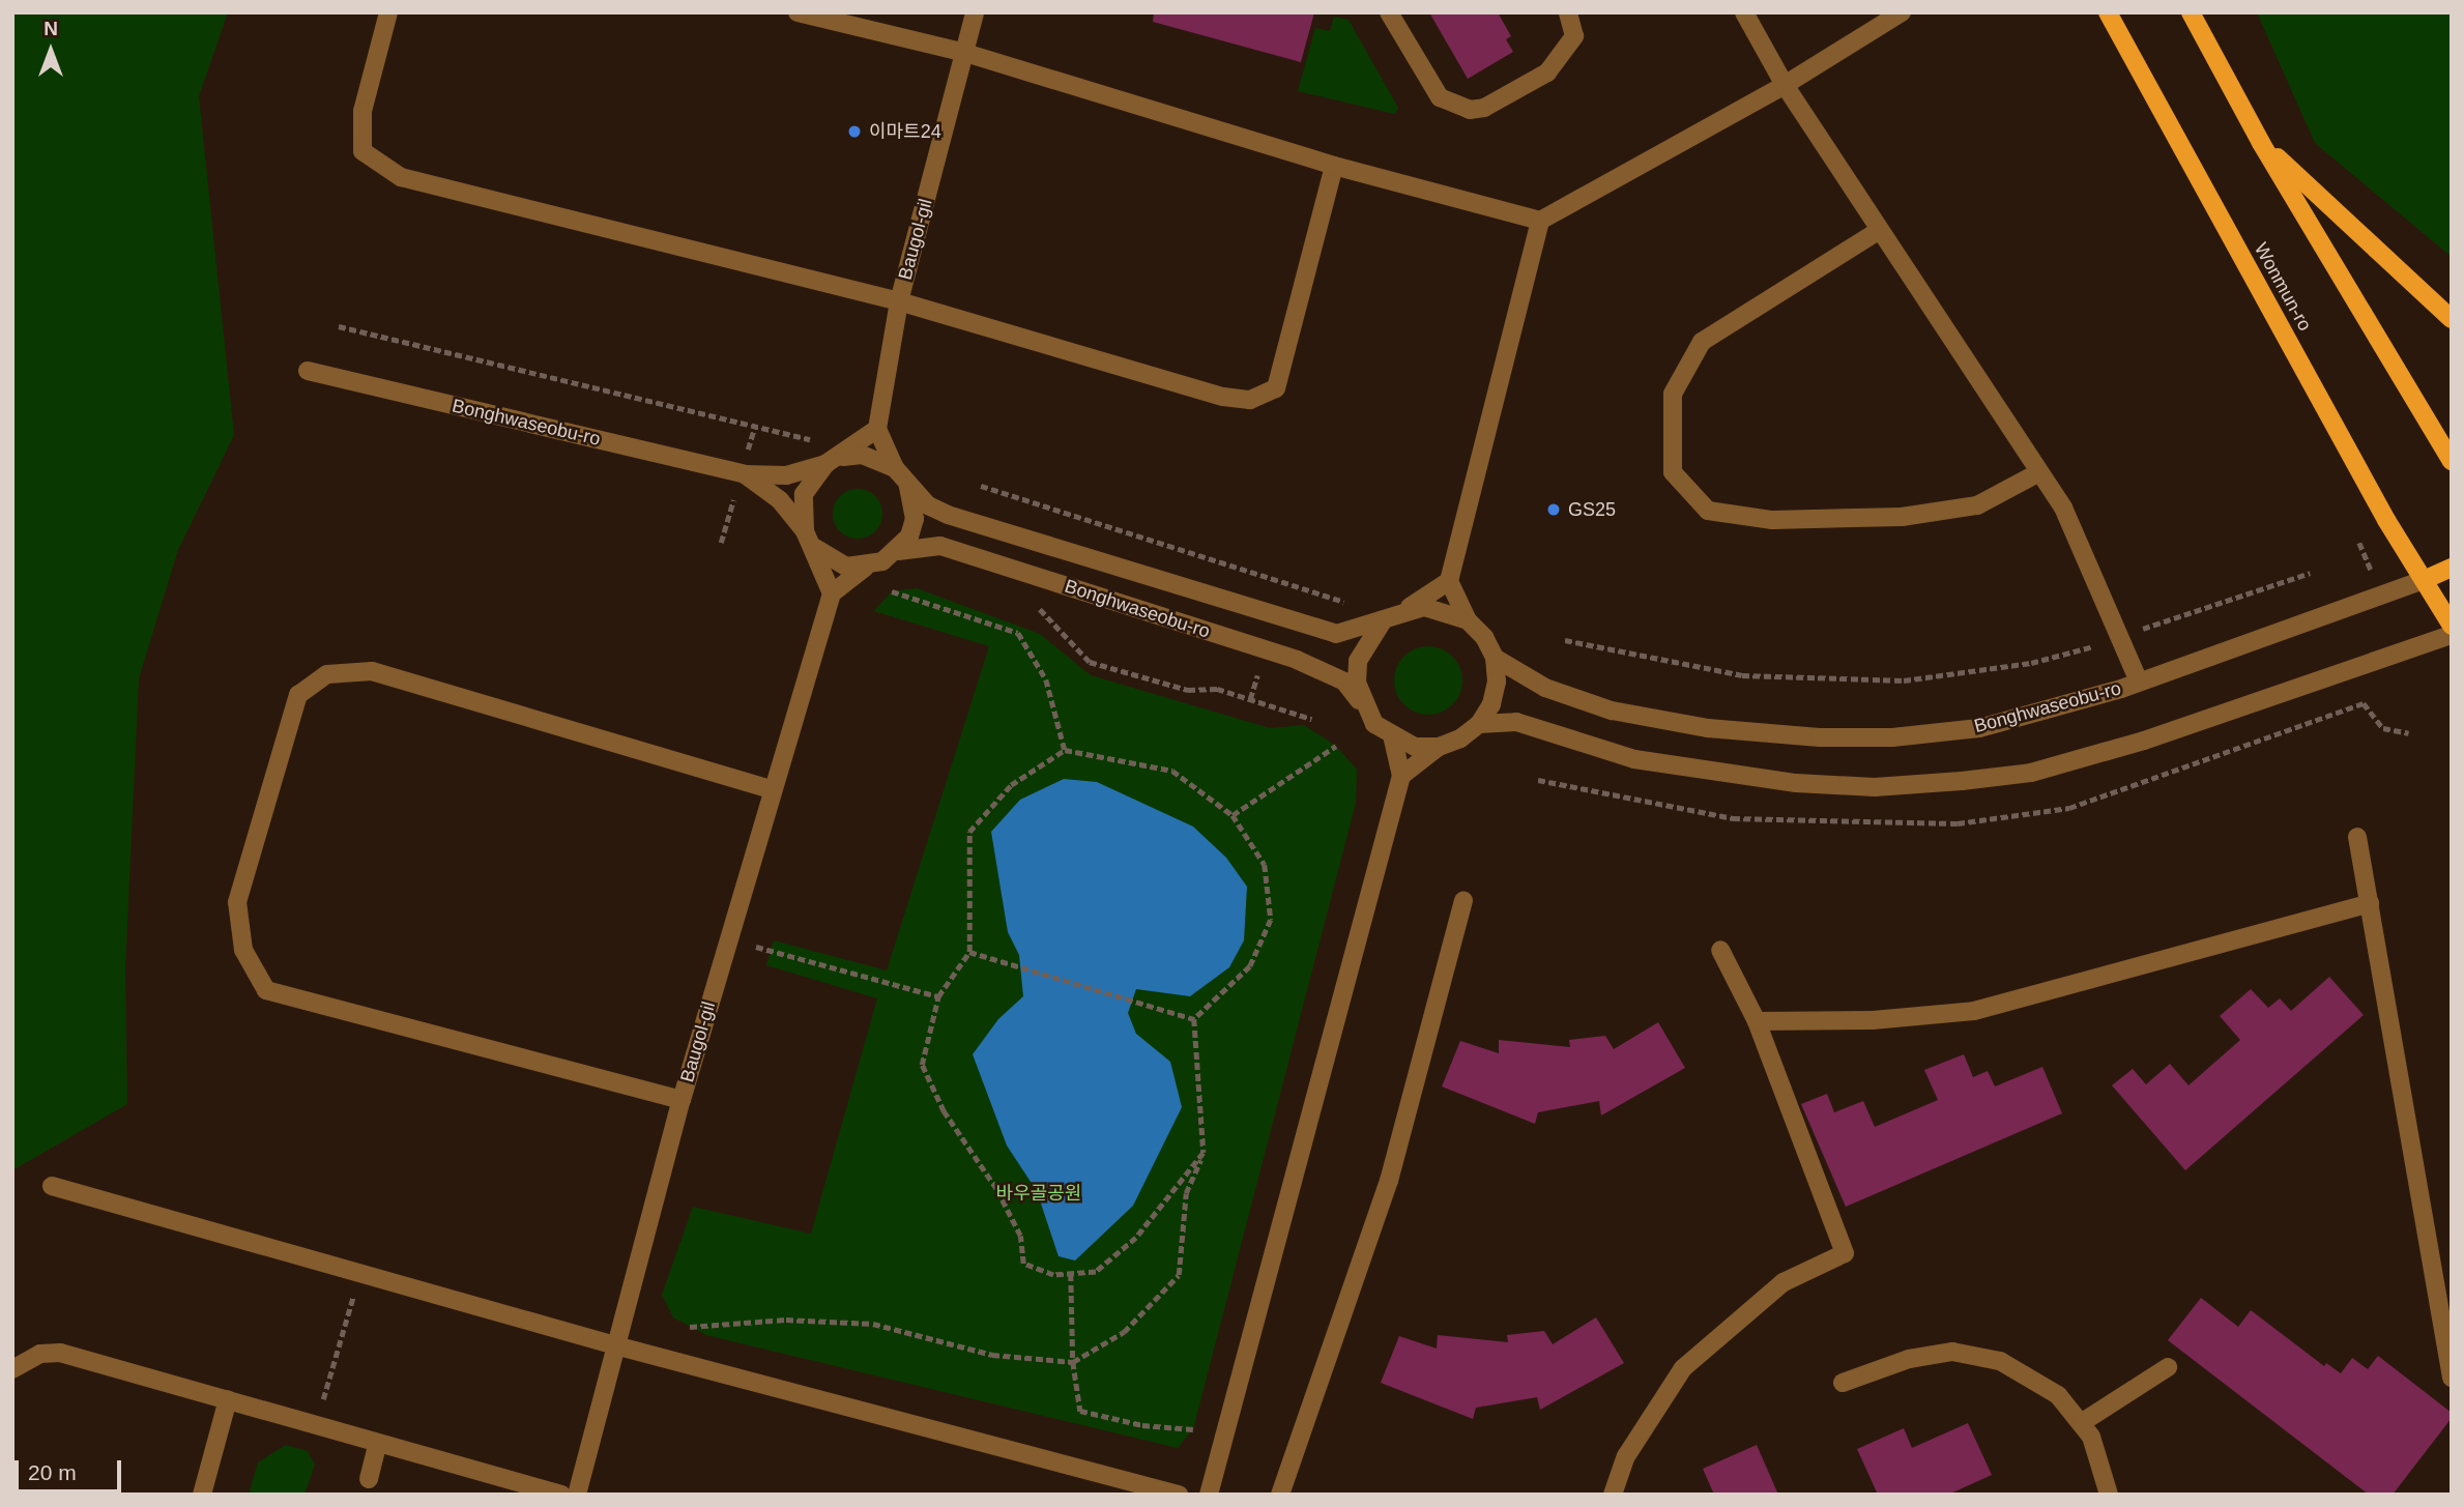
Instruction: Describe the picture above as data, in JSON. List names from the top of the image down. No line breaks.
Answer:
{"streets":{"main road":["Wonmun-ro"],"street":["Baugol-gil","Bonghwaseobu-ro"]},"crossings":[["Wonmun-ro","Bonghwaseobu-ro"]],"parks":["바우골공원"],"places":["이마트24","GS25"],"scale_bar":"20 m","north":"top"}
